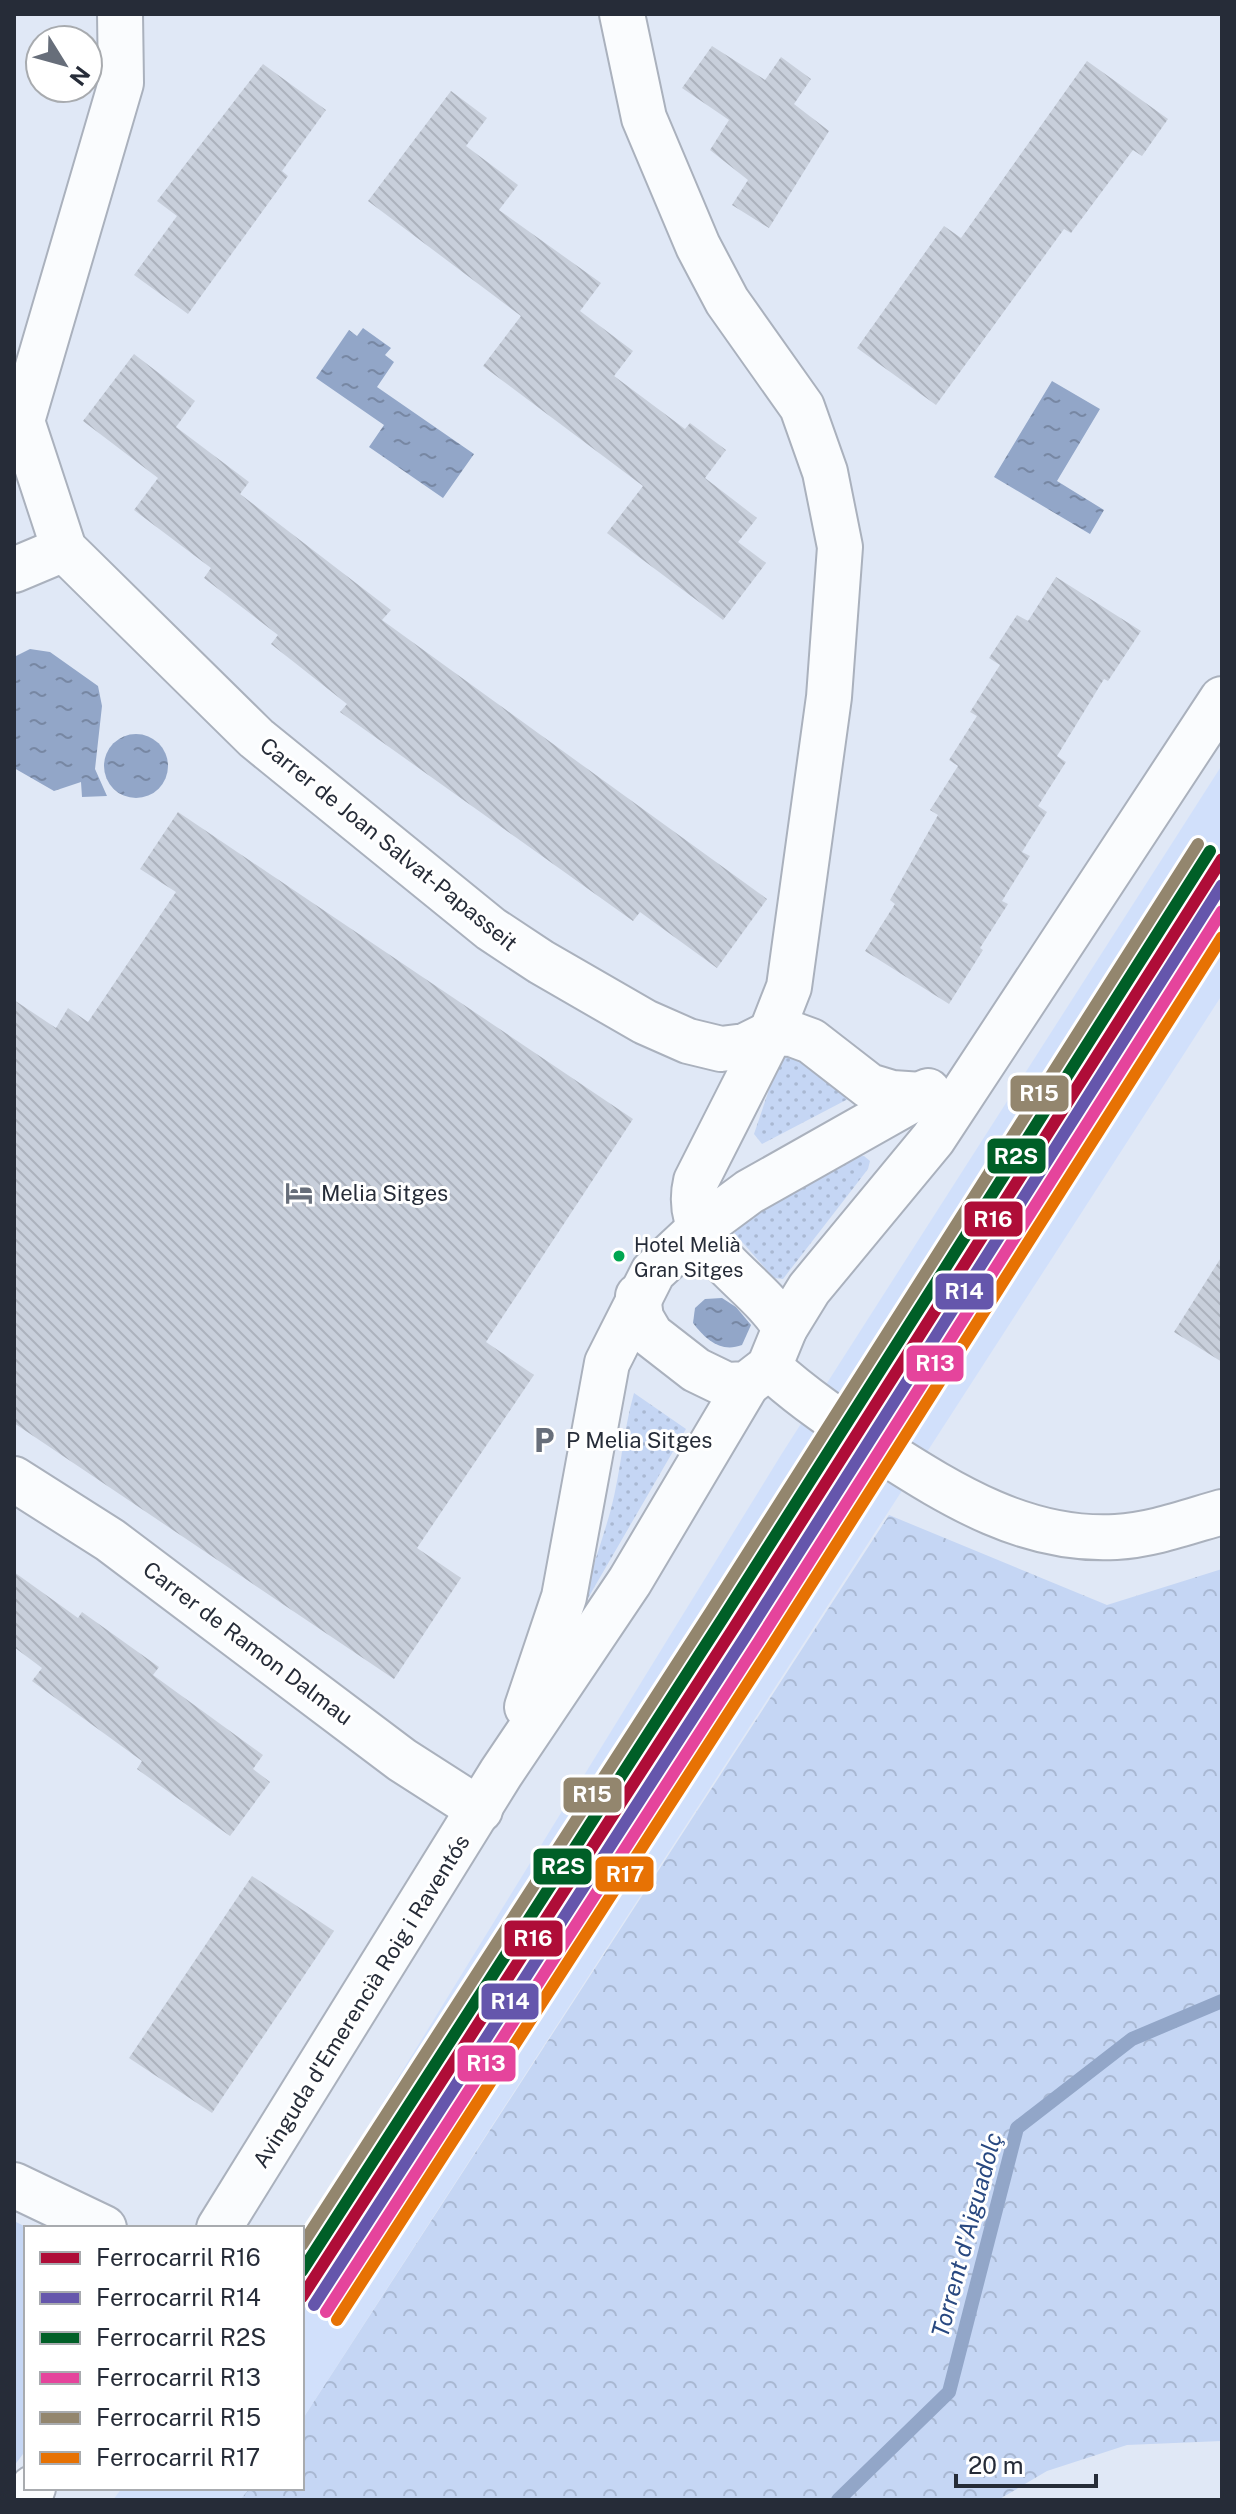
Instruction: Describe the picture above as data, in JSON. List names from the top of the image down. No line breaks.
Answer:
{"streets":{"street":["Carrer de Joan Salvat-Papasseit","Carrer de Ramon Dalmau","Avinguda d'Emerencià Roig i Raventós"]},"crossings":[["Carrer de Ramon Dalmau","Avinguda d'Emerencià Roig i Raventós"]],"water":["Torrent d'Aiguadolç"],"places":{"hotel":["Melia Sitges"],"other":["Hotel Melià Gran Sitges"],"parking":["P Melia Sitges"]},"lines":["rail line R15","rail line R2S","rail line R16","rail line R14","rail line R13","rail line R17"],"legend":["Ferrocarril R16","Ferrocarril R14","Ferrocarril R2S","Ferrocarril R13","Ferrocarril R15","Ferrocarril R17"],"scale_bar":"20 m","north":"bottom right"}
